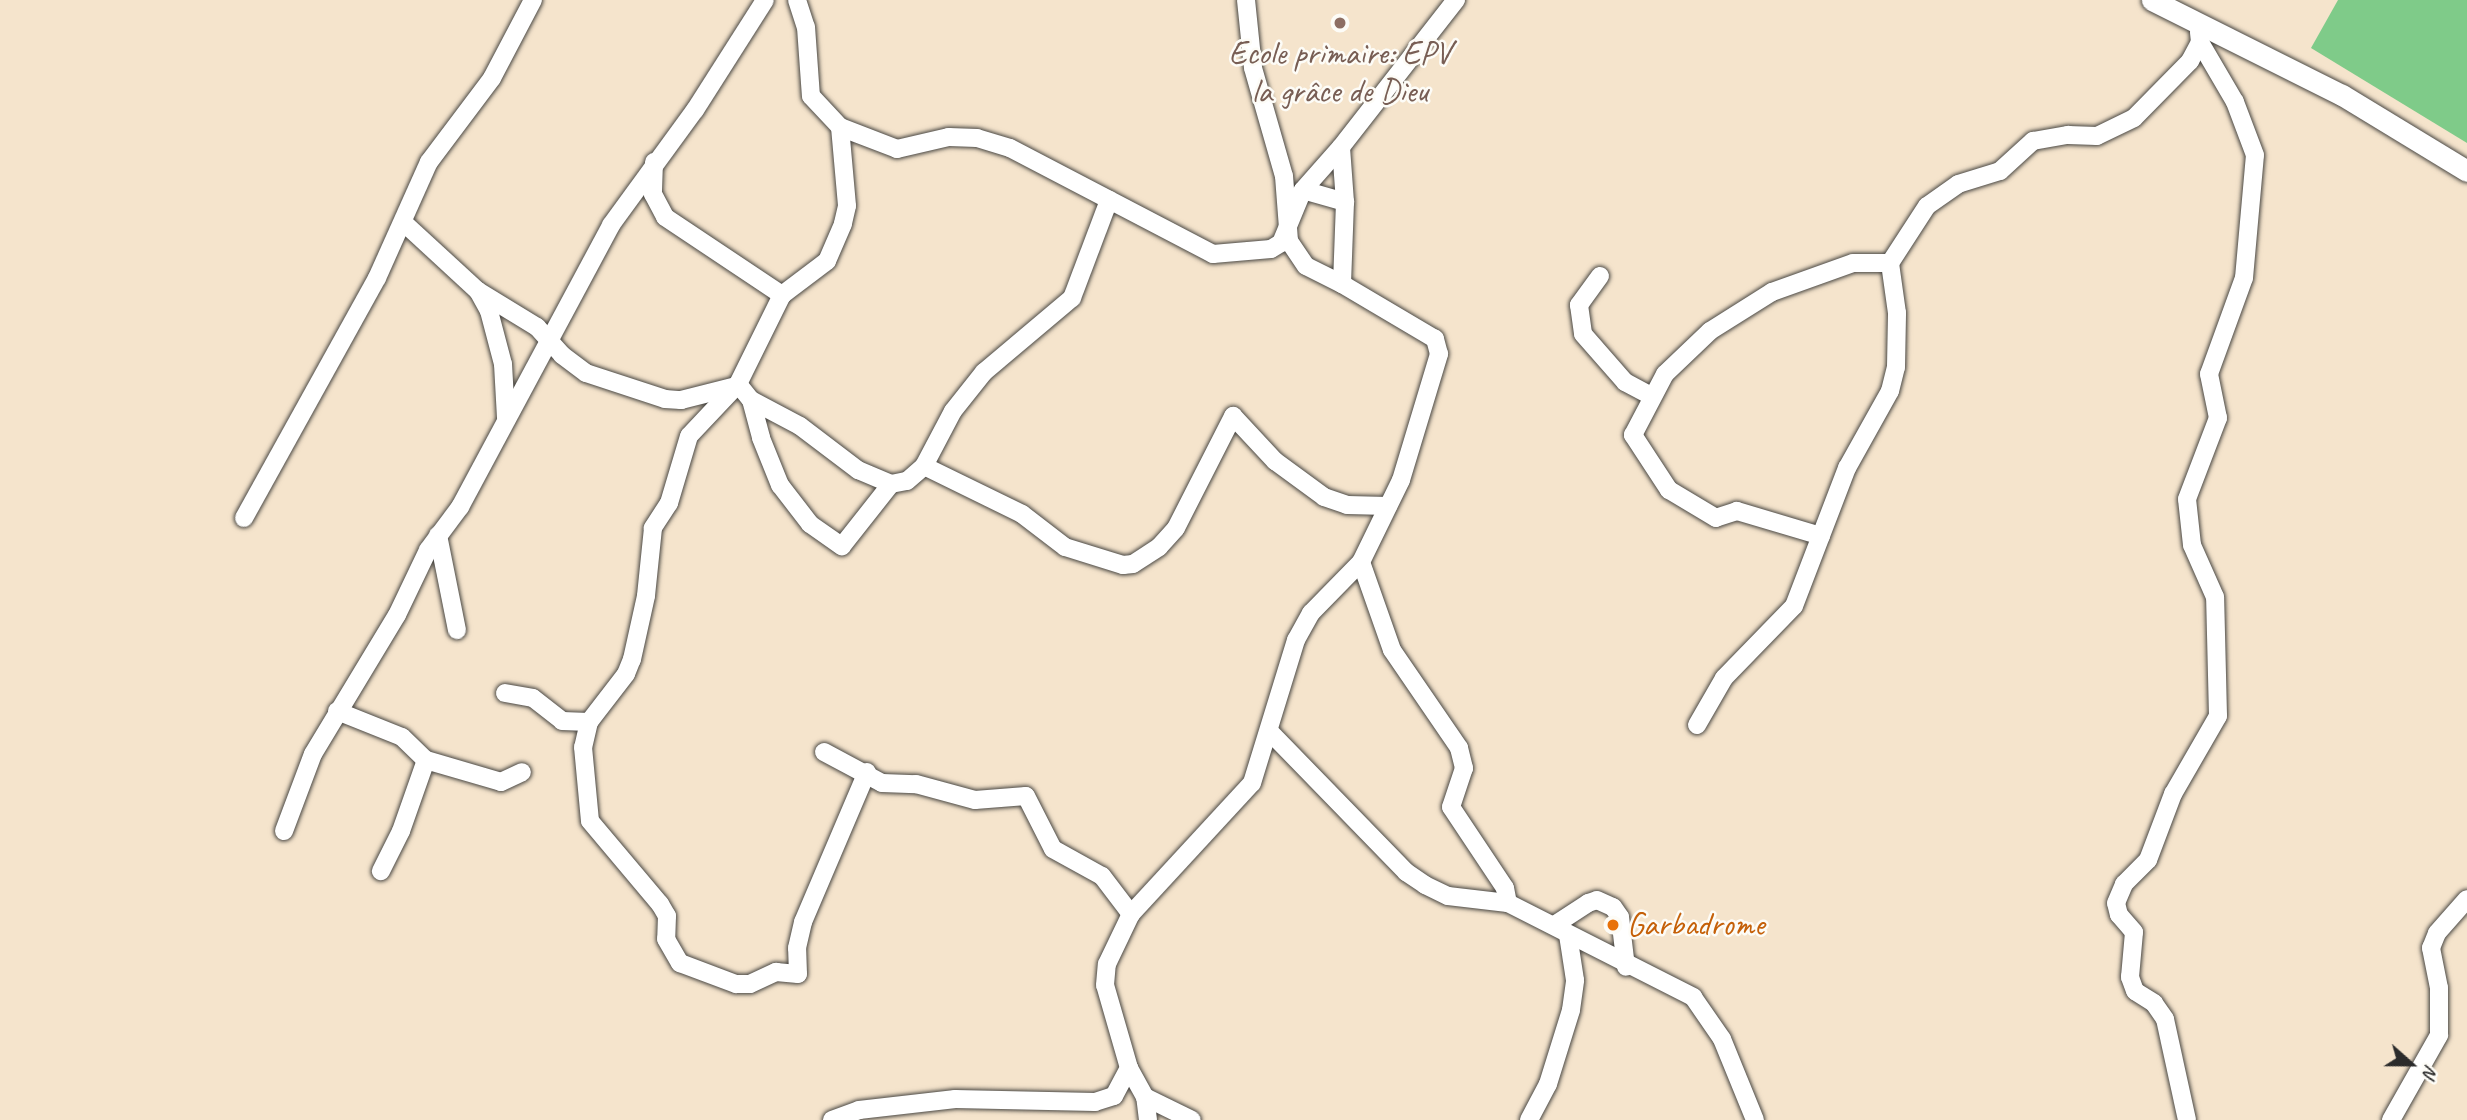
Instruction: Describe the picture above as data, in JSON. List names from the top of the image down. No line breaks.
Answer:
{"places":["Ecole primaire: EPV la grâce de Dieu","Garbadrome"],"north":"right"}
